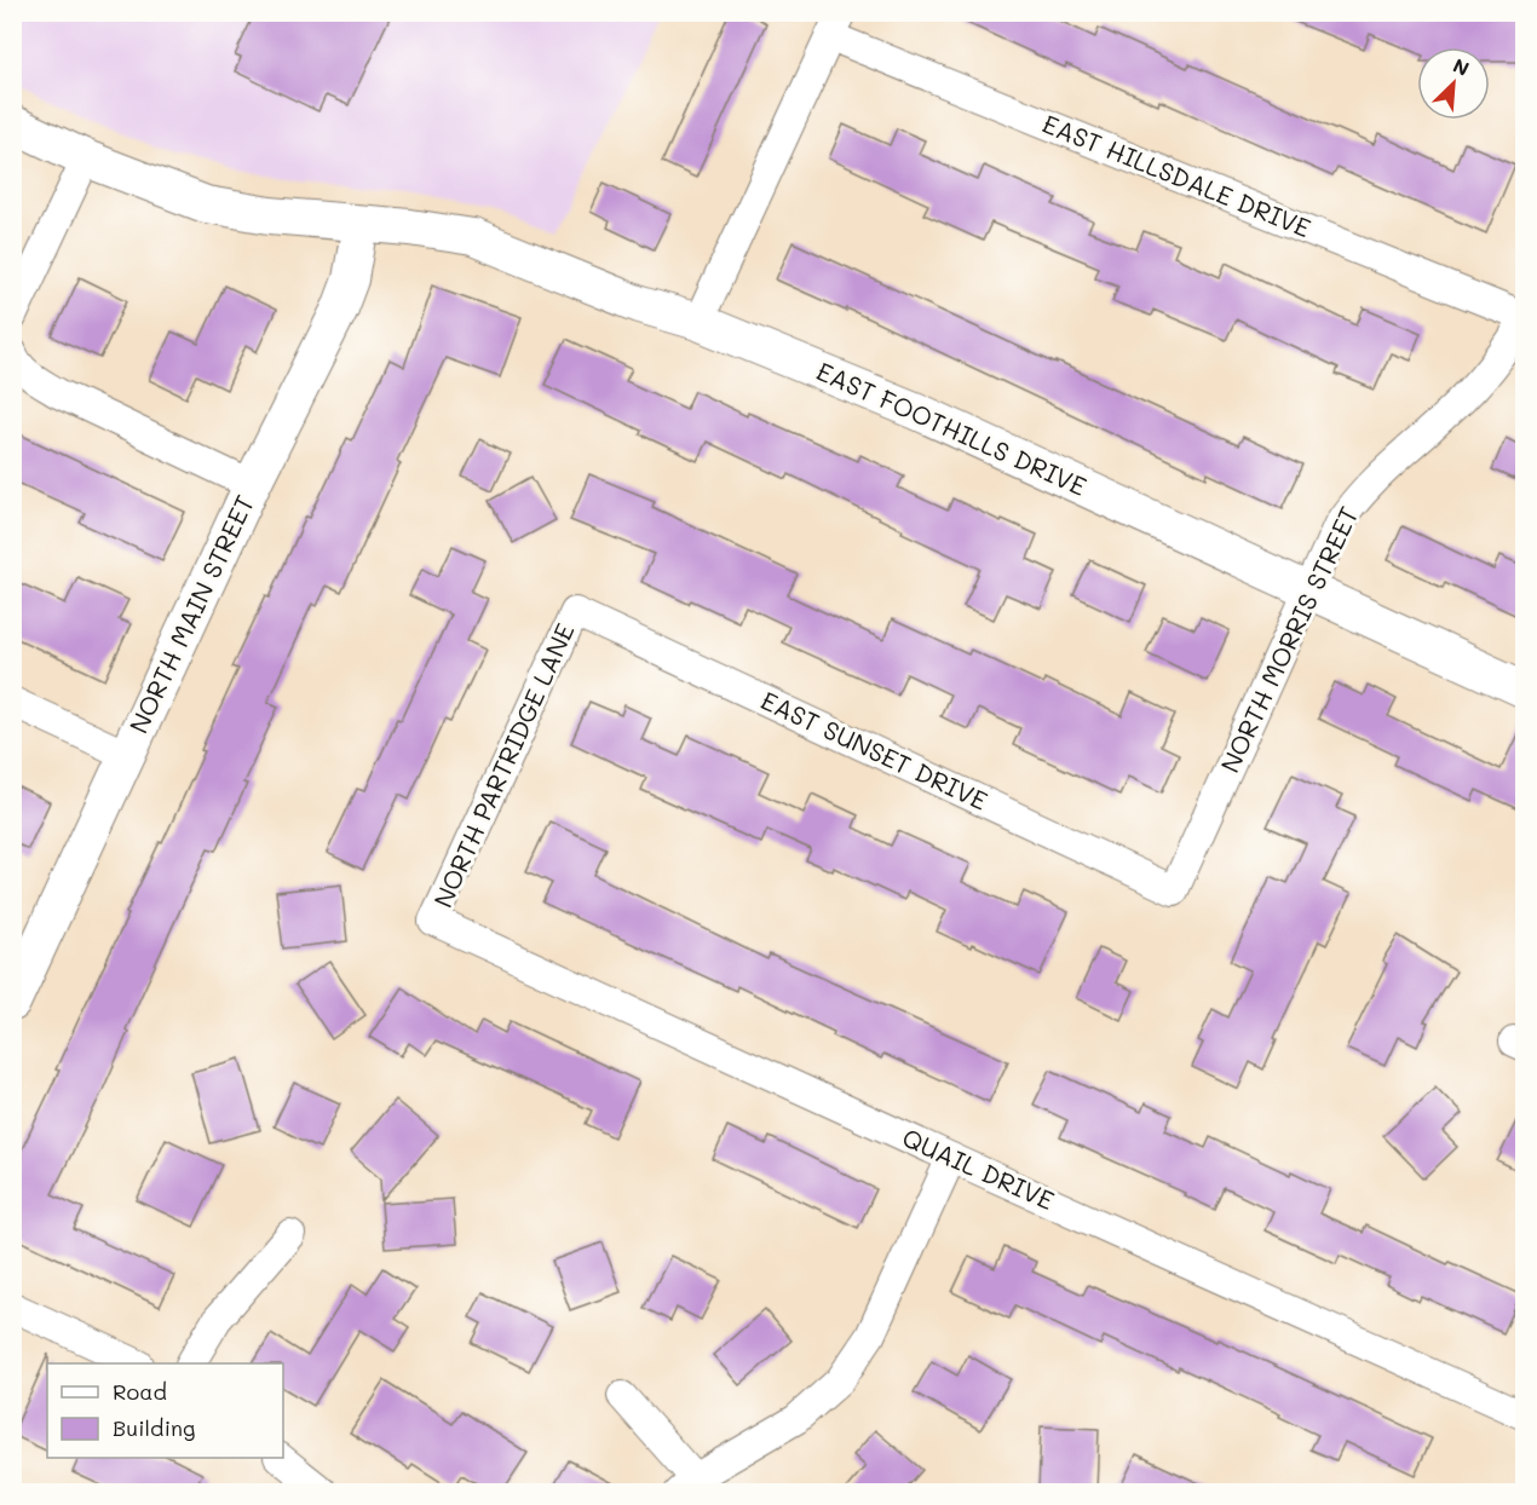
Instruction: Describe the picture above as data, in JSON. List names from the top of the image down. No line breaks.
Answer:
{"streets":{"street":["EAST HILLSDALE DRIVE","EAST FOOTHILLS DRIVE","NORTH MAIN STREET","NORTH MORRIS STREET","EAST SUNSET DRIVE","NORTH PARTRIDGE LANE","QUAIL DRIVE"]},"crossings":[["EAST HILLSDALE DRIVE","NORTH MORRIS STREET"],["EAST FOOTHILLS DRIVE","NORTH MAIN STREET"],["EAST FOOTHILLS DRIVE","NORTH MORRIS STREET"],["NORTH MORRIS STREET","EAST SUNSET DRIVE"],["EAST SUNSET DRIVE","NORTH PARTRIDGE LANE"],["NORTH PARTRIDGE LANE","QUAIL DRIVE"]],"legend":["Road","Building"],"north":"top right"}
